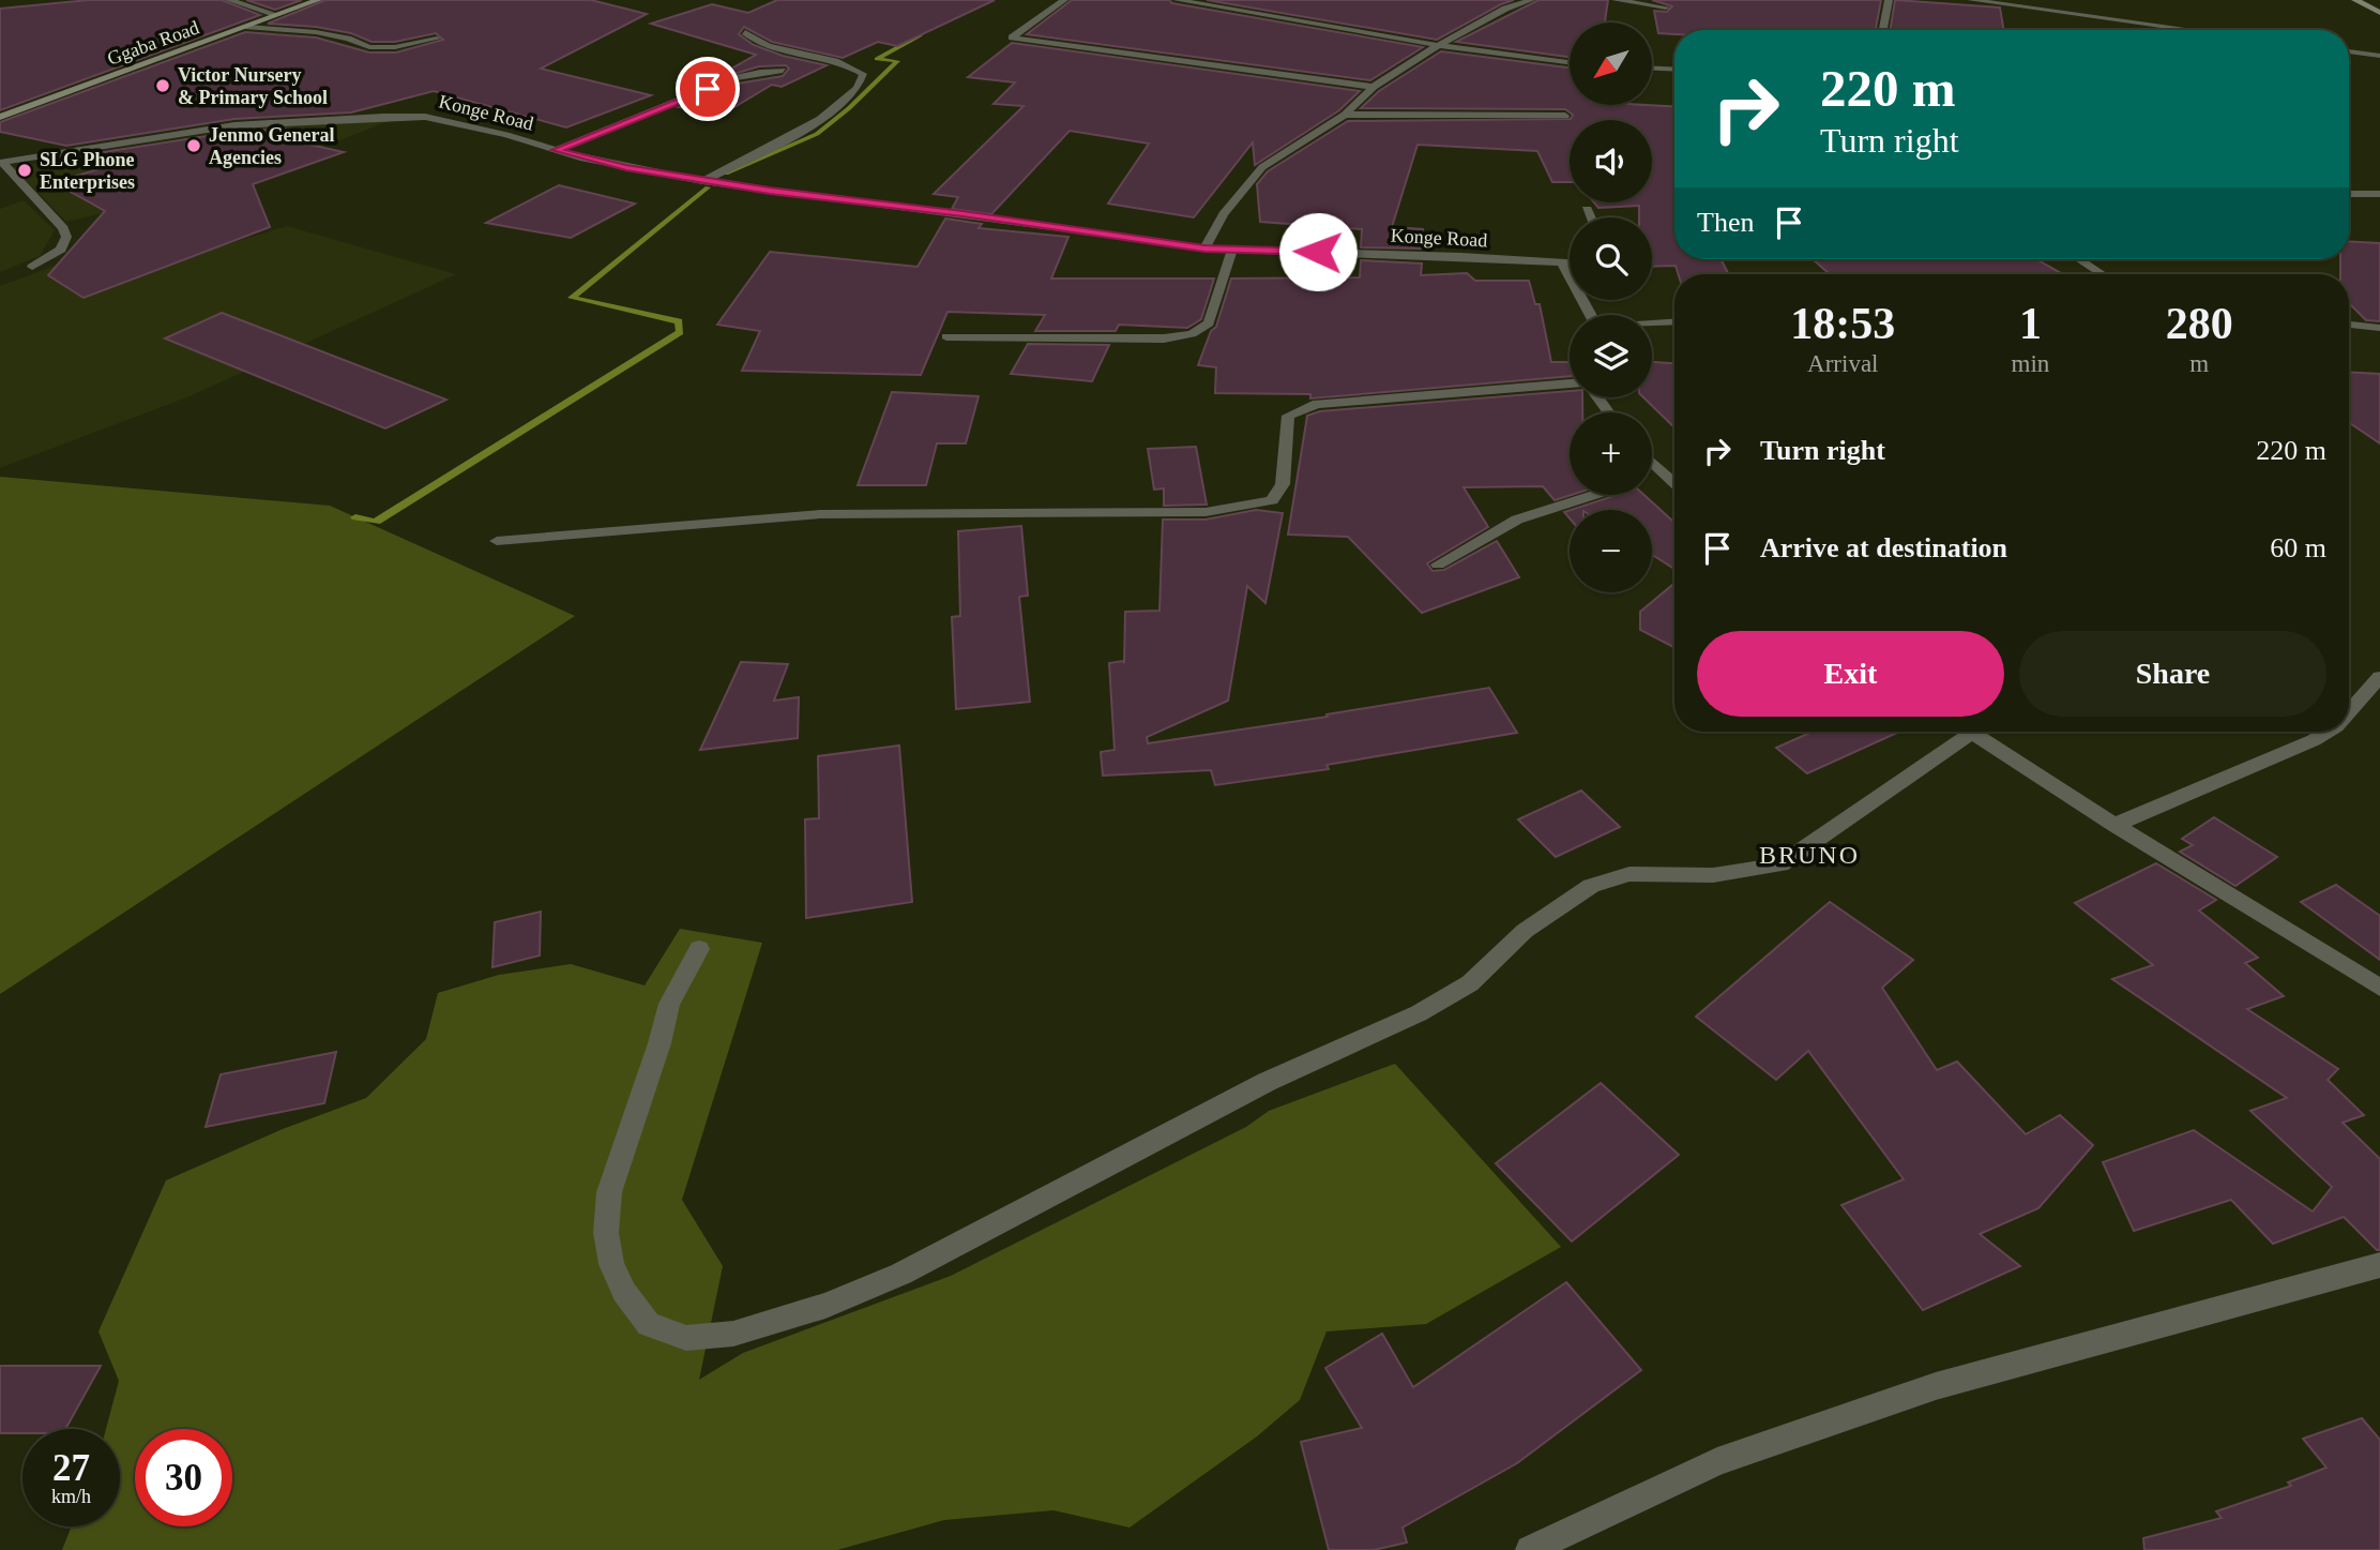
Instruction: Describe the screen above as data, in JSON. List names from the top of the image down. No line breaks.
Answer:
{"streets":{"main road":["Ggaba Road"],"street":["Konge Road"]},"districts":["BRUNO"],"places":["Victor Nursery & Primary School","Jenmo General Agencies","SLG Phone Enterprises"],"north":"bottom left","page":{"map_buttons":["+","−"],"turn":["220 m","Turn right"],"then":"Then","eta":["18:53","Arrival","1","min","280","m"],"list":[{"name":"Turn right","value":"220 m"},{"name":"Arrive at destination","value":"60 m"}],"buttons":["Exit","Share"],"speed":"27 km/h","limit":"30"}}
